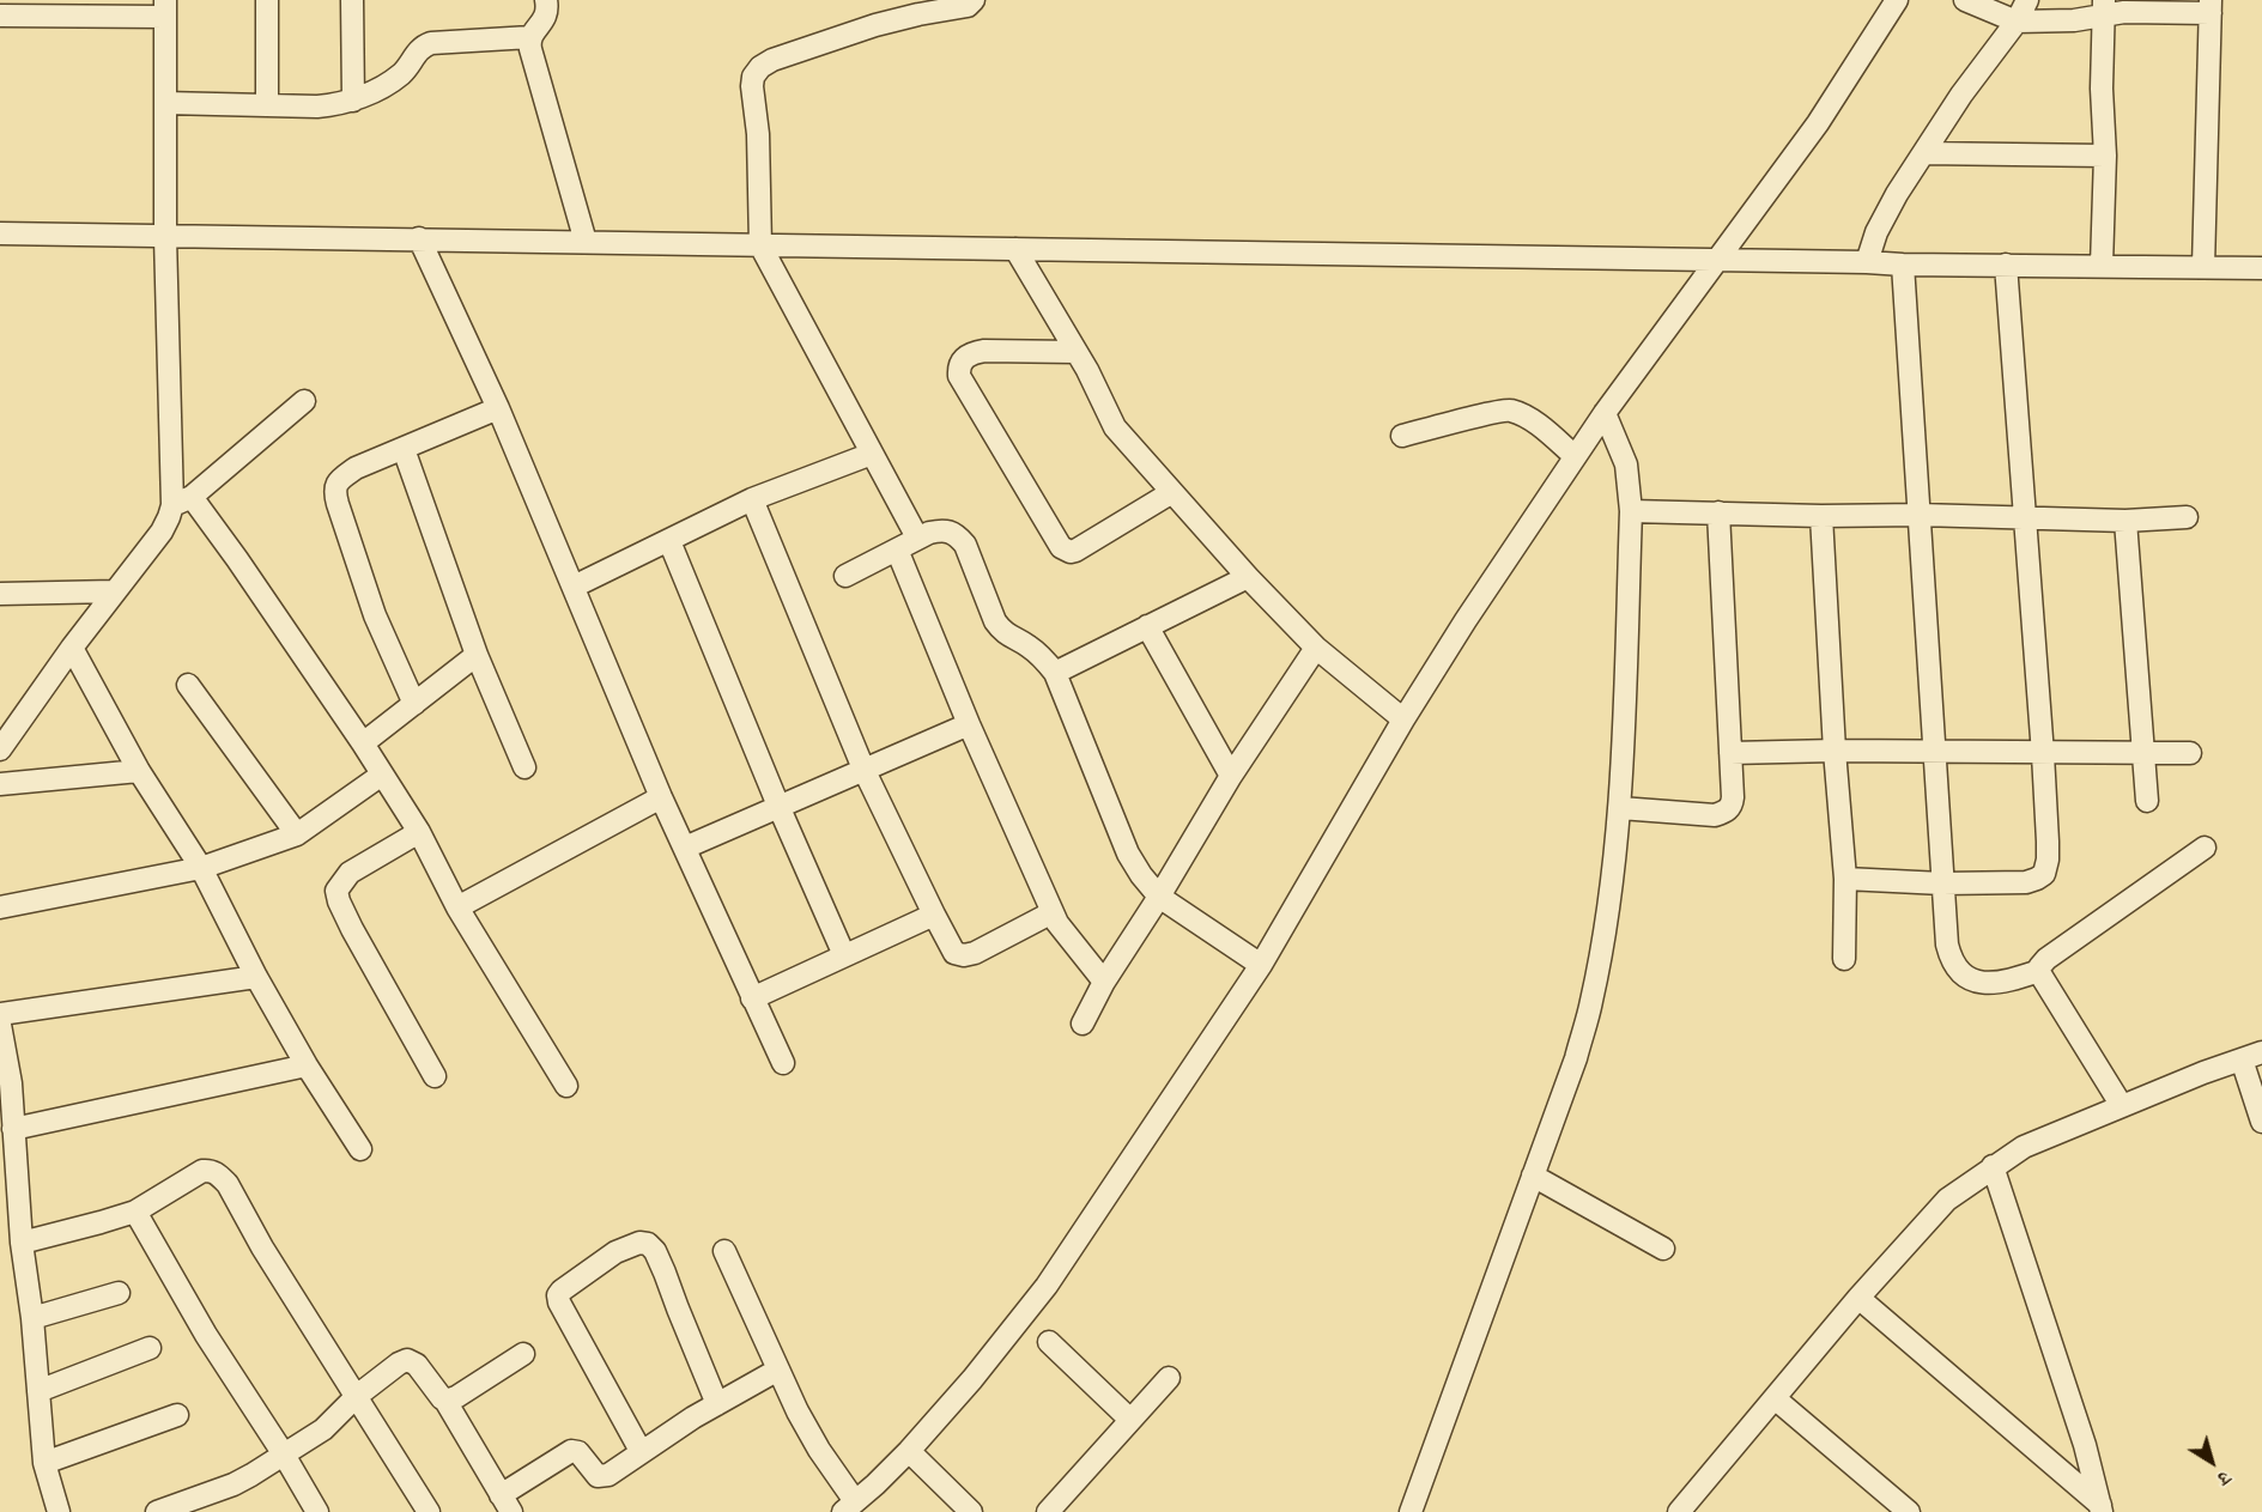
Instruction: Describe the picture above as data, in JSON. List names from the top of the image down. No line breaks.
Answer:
{"north":"bottom right"}
